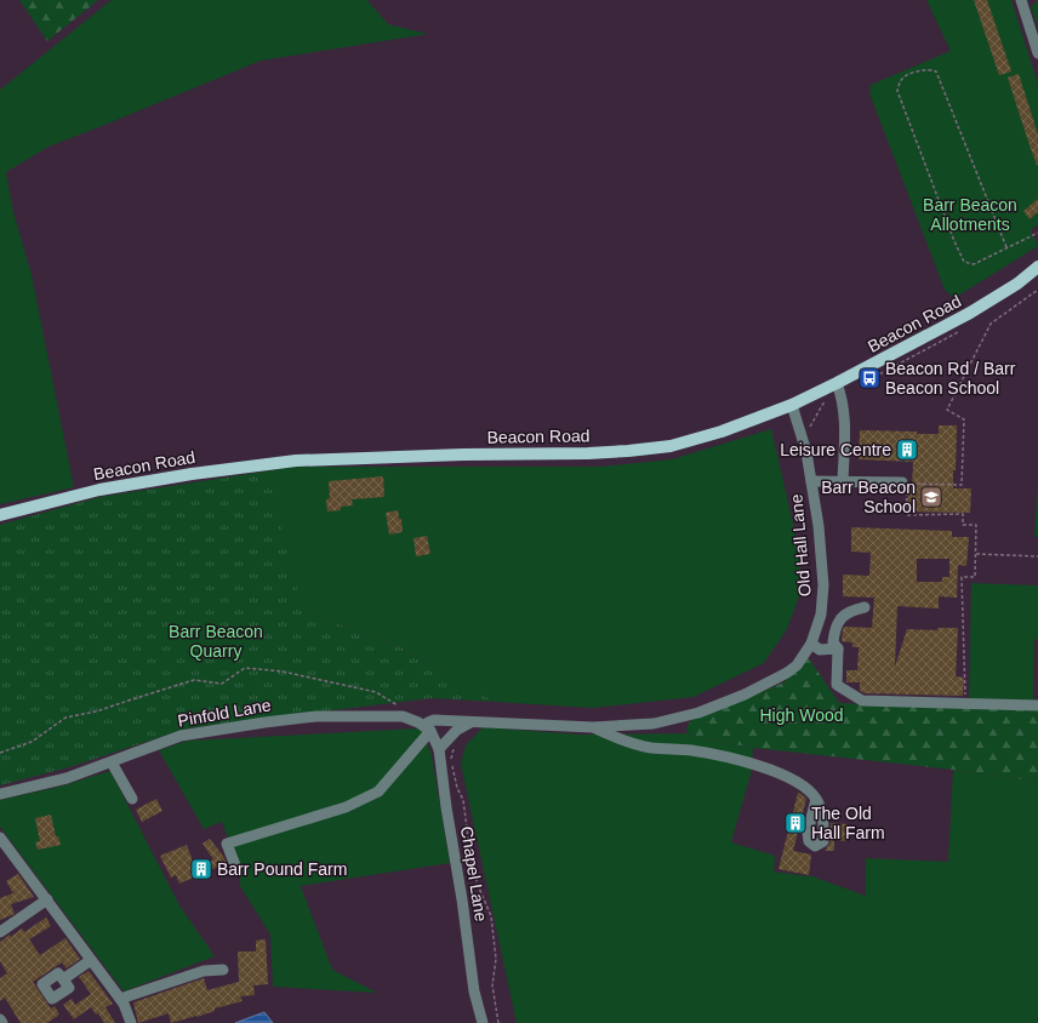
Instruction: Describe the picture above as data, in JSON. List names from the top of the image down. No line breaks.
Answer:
{"streets":{"main road":["Beacon Road"],"street":["Old Hall Lane","Pinfold Lane","Chapel Lane"]},"crossings":[["Beacon Road","Old Hall Lane"],["Old Hall Lane","Pinfold Lane"],["Old Hall Lane","Chapel Lane"],["Pinfold Lane","Chapel Lane"]],"parks":["Barr Beacon Allotments","Barr Beacon Quarry","High Wood"],"places":{"bus stop":["Beacon Rd / Barr Beacon School"],"building":["Leisure Centre","The Old Hall Farm","Barr Pound Farm"],"school or university":["Barr Beacon School"]}}
